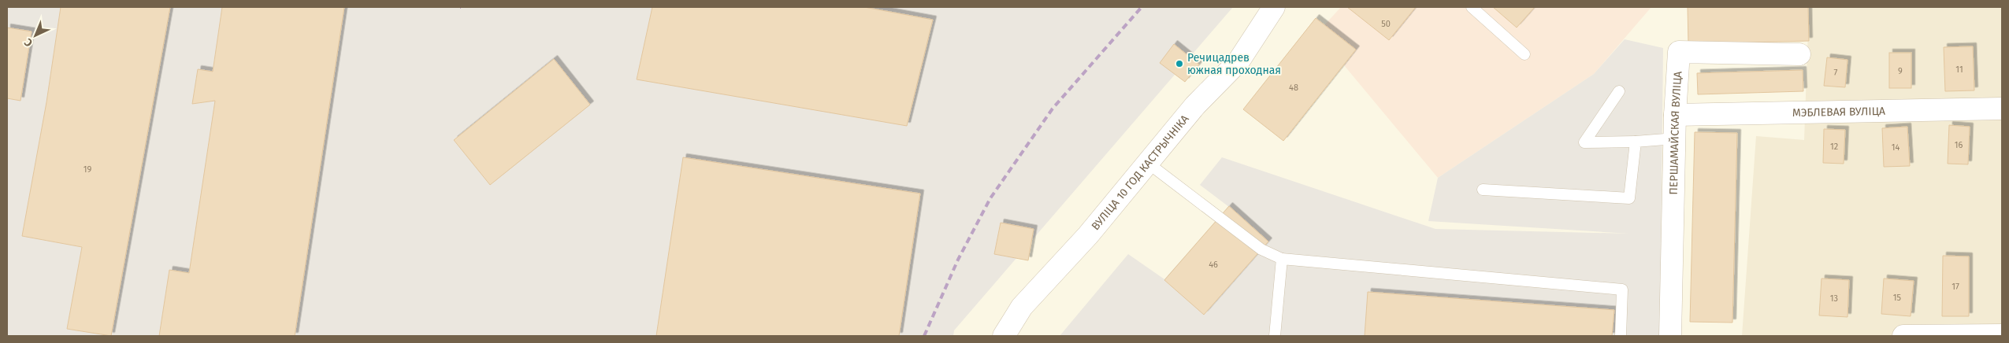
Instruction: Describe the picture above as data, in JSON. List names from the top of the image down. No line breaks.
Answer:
{"streets":{"street":["МЭБЛЕВАЯ ВУЛІЦА","ПЕРШАМАЙСКАЯ ВУЛІЦА","ВУЛІЦА 10 ГОД КАСТРЫЧНІКА"]},"crossings":[["МЭБЛЕВАЯ ВУЛІЦА","ПЕРШАМАЙСКАЯ ВУЛІЦА"]],"places":["Речицадрев южная проходная"],"house_numbers":["50","11","9","7","48","16","12","14","19","46","17","15","13"],"north":"bottom left"}
